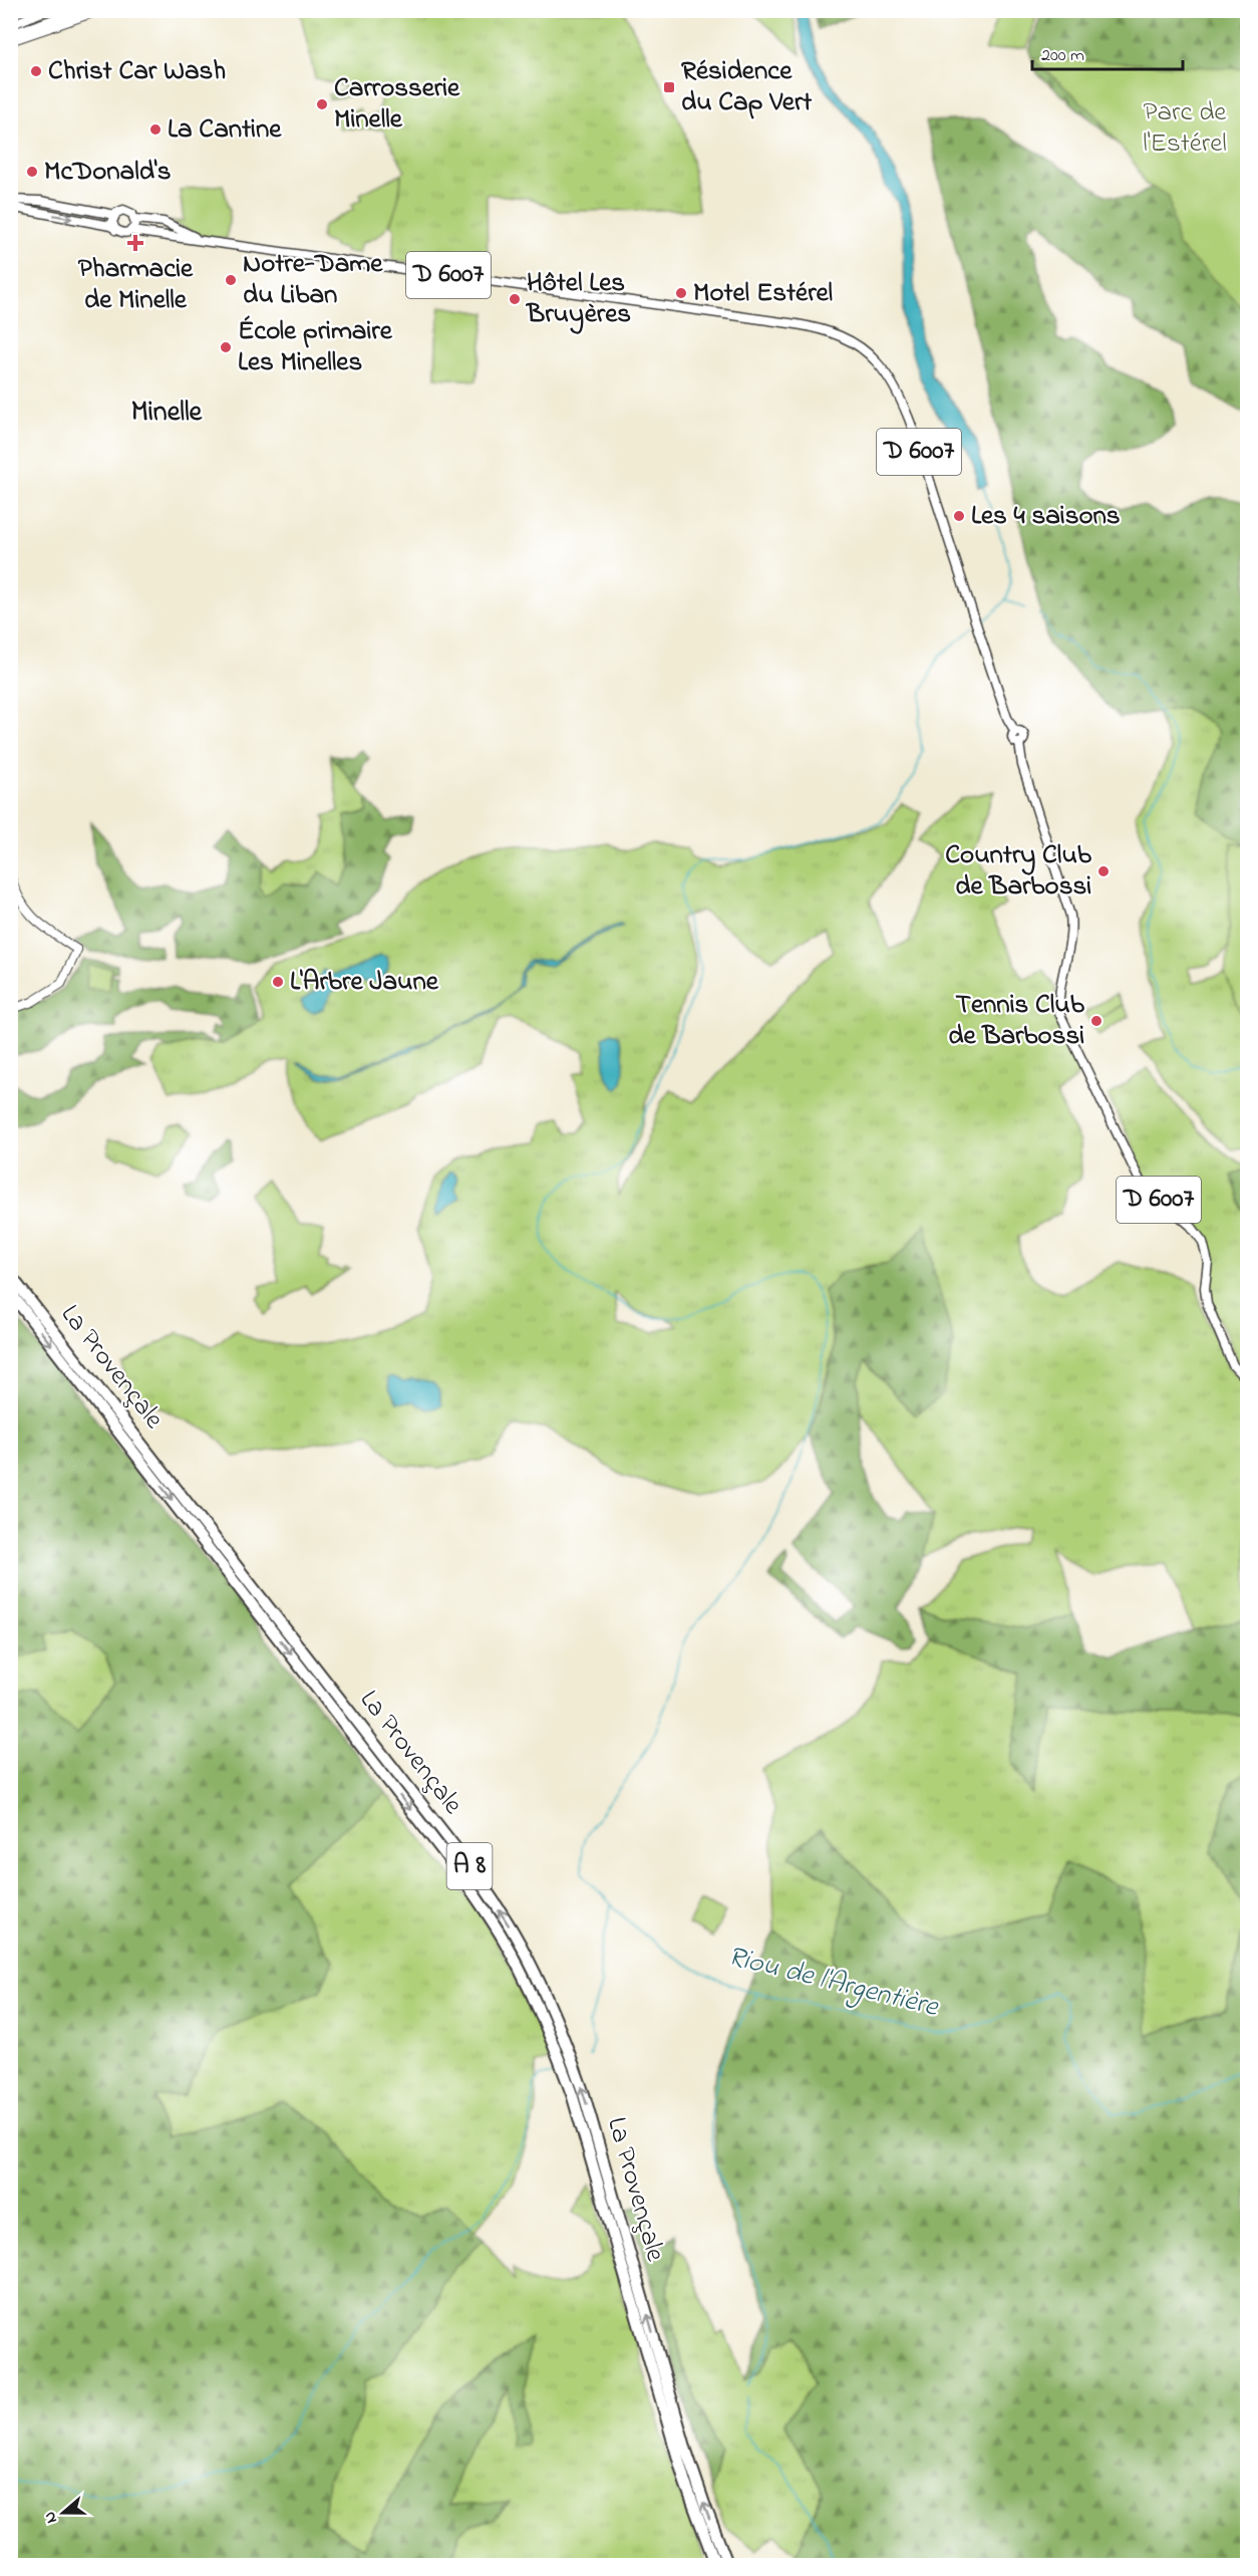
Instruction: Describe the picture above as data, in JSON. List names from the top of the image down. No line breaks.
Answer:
{"streets":{"highway":["La Provençale","A 8"],"main road":["D 6007"]},"districts":["Minelle"],"water":["Riou de l'Argentière"],"parks":["Parc de l'Estérel"],"places":{"other":["Christ Car Wash","Carrosserie Minelle","La Cantine","McDonald's","Notre-Dame du Liban","Motel Estérel","Hôtel Les Bruyères","École primaire Les Minelles","Les 4 saisons","Country Club de Barbossi","L'Arbre Jaune","Tennis Club de Barbossi"],"transit":["Résidence du Cap Vert"],"health":["Pharmacie de Minelle"]},"scale_bar":"200 m","north":"left"}
